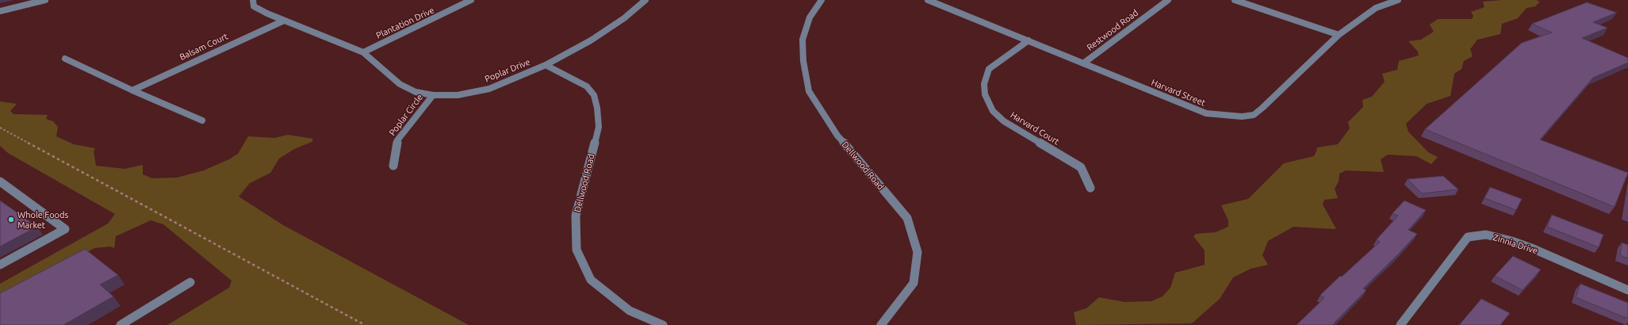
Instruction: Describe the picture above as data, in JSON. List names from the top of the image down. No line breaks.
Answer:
{"streets":{"street":["Plantation Drive","Restwood Road","Balsam Court","Poplar Drive","Harvard Street","Poplar Circle","Harvard Court","Dellwood Road","Zinnia Drive"]},"crossings":[["Plantation Drive","Poplar Drive"],["Restwood Road","Harvard Street"],["Balsam Court","Poplar Drive"],["Poplar Drive","Poplar Circle"],["Poplar Drive","Dellwood Road"],["Harvard Street","Harvard Court"]],"places":["Whole Foods Market"]}
